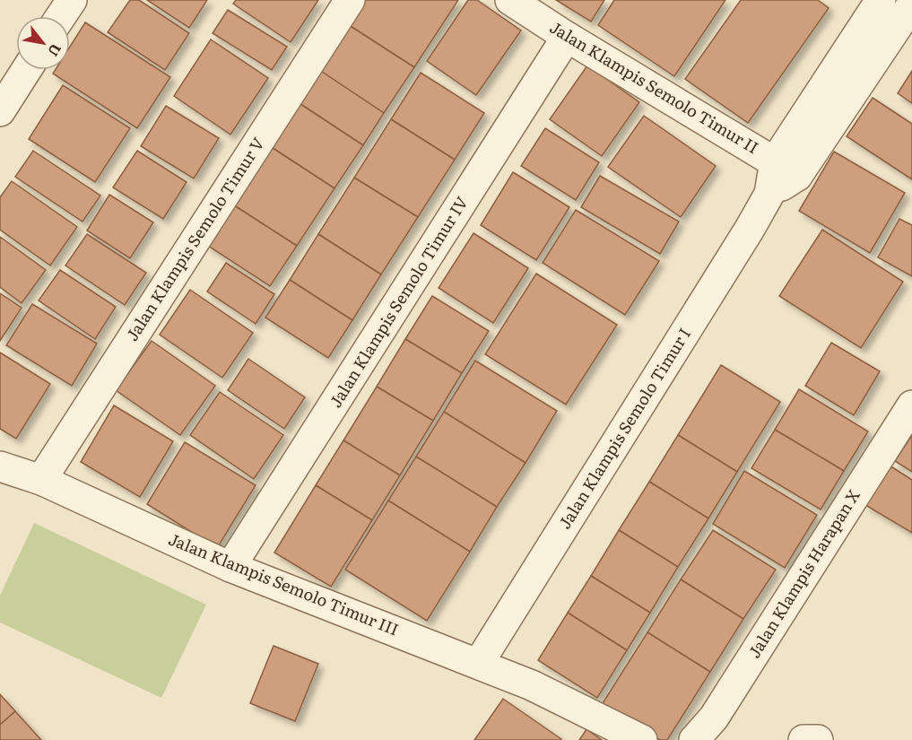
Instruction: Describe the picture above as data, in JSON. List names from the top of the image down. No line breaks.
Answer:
{"streets":{"street":["Jalan Klampis Semolo Timur II","Jalan Klampis Semolo Timur V","Jalan Klampis Semolo Timur IV","Jalan Klampis Semolo Timur I","Jalan Klampis Harapan X","Jalan Klampis Semolo Timur III"]},"crossings":[["Jalan Klampis Semolo Timur II","Jalan Klampis Semolo Timur IV"],["Jalan Klampis Semolo Timur II","Jalan Klampis Semolo Timur I"],["Jalan Klampis Semolo Timur V","Jalan Klampis Semolo Timur III"],["Jalan Klampis Semolo Timur IV","Jalan Klampis Semolo Timur III"],["Jalan Klampis Semolo Timur I","Jalan Klampis Semolo Timur III"]],"north":"bottom right"}
